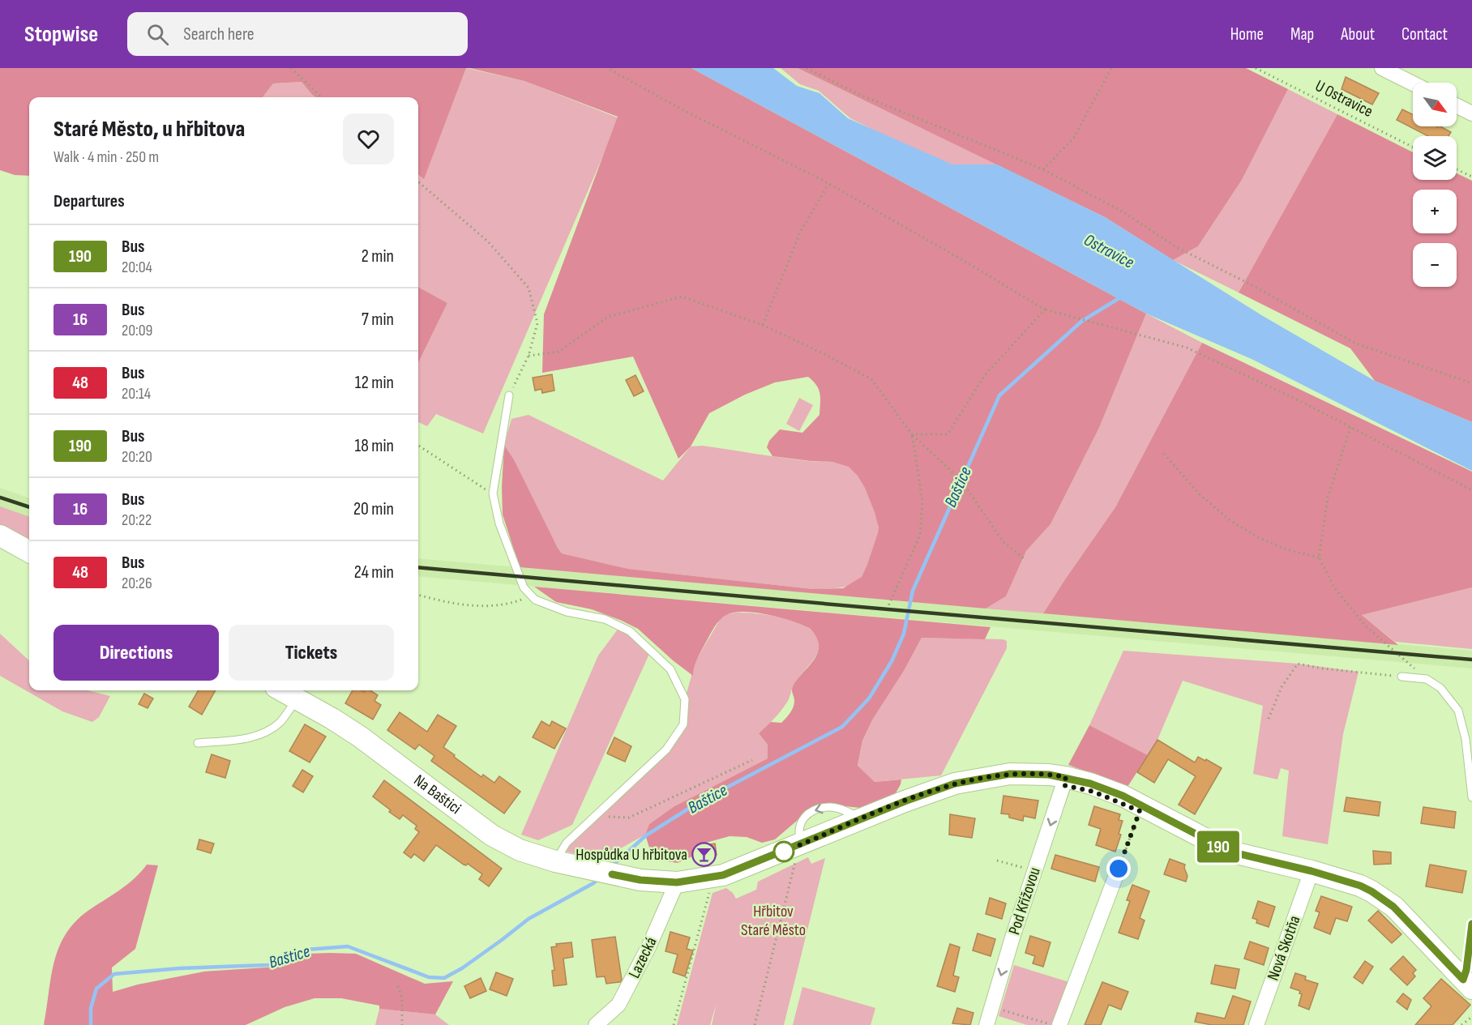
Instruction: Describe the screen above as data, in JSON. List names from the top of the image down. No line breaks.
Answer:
{"streets":{"main road":["Na Baštici"],"street":["Pod Křížovou","Nová Skotňa","Lazecká"],"path":["U Ostravice"]},"crossings":[["Na Baštici","Pod Křížovou"],["Na Baštici","Nová Skotňa"],["Na Baštici","Lazecká"]],"water":["Ostravice","Baštice"],"parks":["Hřbitov Staré Město"],"places":{"bar":["Hospůdka U hřbitova"]},"lines":["bus line 190"],"north":"bottom right","page":{"header":"Stopwise","search":"Search here","nav":["Home","Map","About","Contact"],"on_map":"190","map_buttons":["+","−"],"heading":[["Staré Město, u hřbitova","Walk · 4 min · 250 m"],"Departures"],"list":[{"mark":"190","name":"Bus","note":"20:04","value":"2 min"},{"mark":"16","name":"Bus","note":"20:09","value":"7 min"},{"mark":"48","name":"Bus","note":"20:14","value":"12 min"},{"mark":"190","name":"Bus","note":"20:20","value":"18 min"},{"mark":"16","name":"Bus","note":"20:22","value":"20 min"},{"mark":"48","name":"Bus","note":"20:26","value":"24 min"}],"buttons":["Directions","Tickets"]}}
